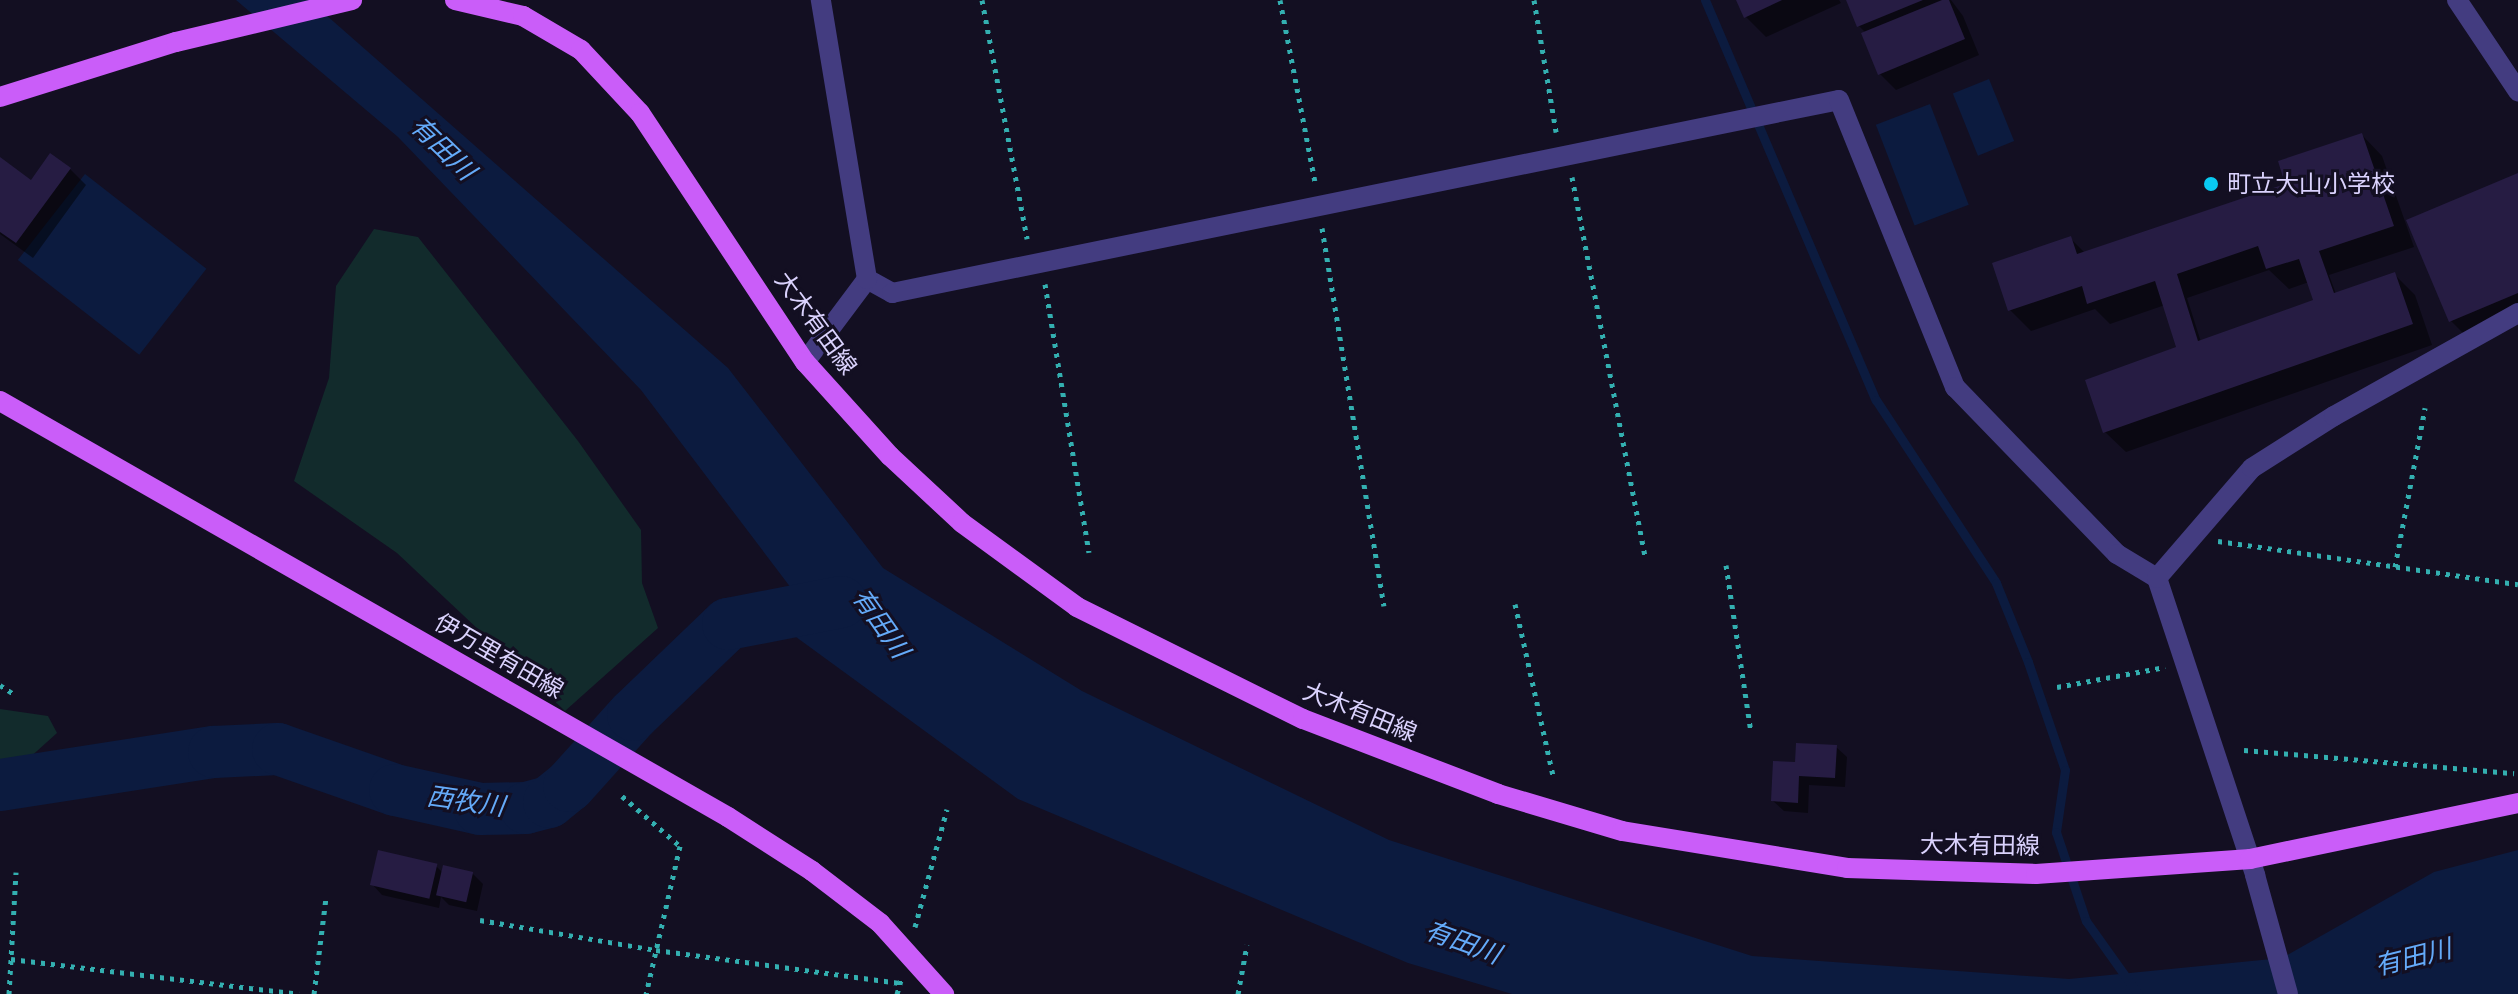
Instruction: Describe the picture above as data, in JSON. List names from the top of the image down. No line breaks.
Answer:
{"streets":{"main road":["大木有田線","伊万里有田線"]},"water":["有田川","西牧川"],"places":["町立大山小学校"]}
